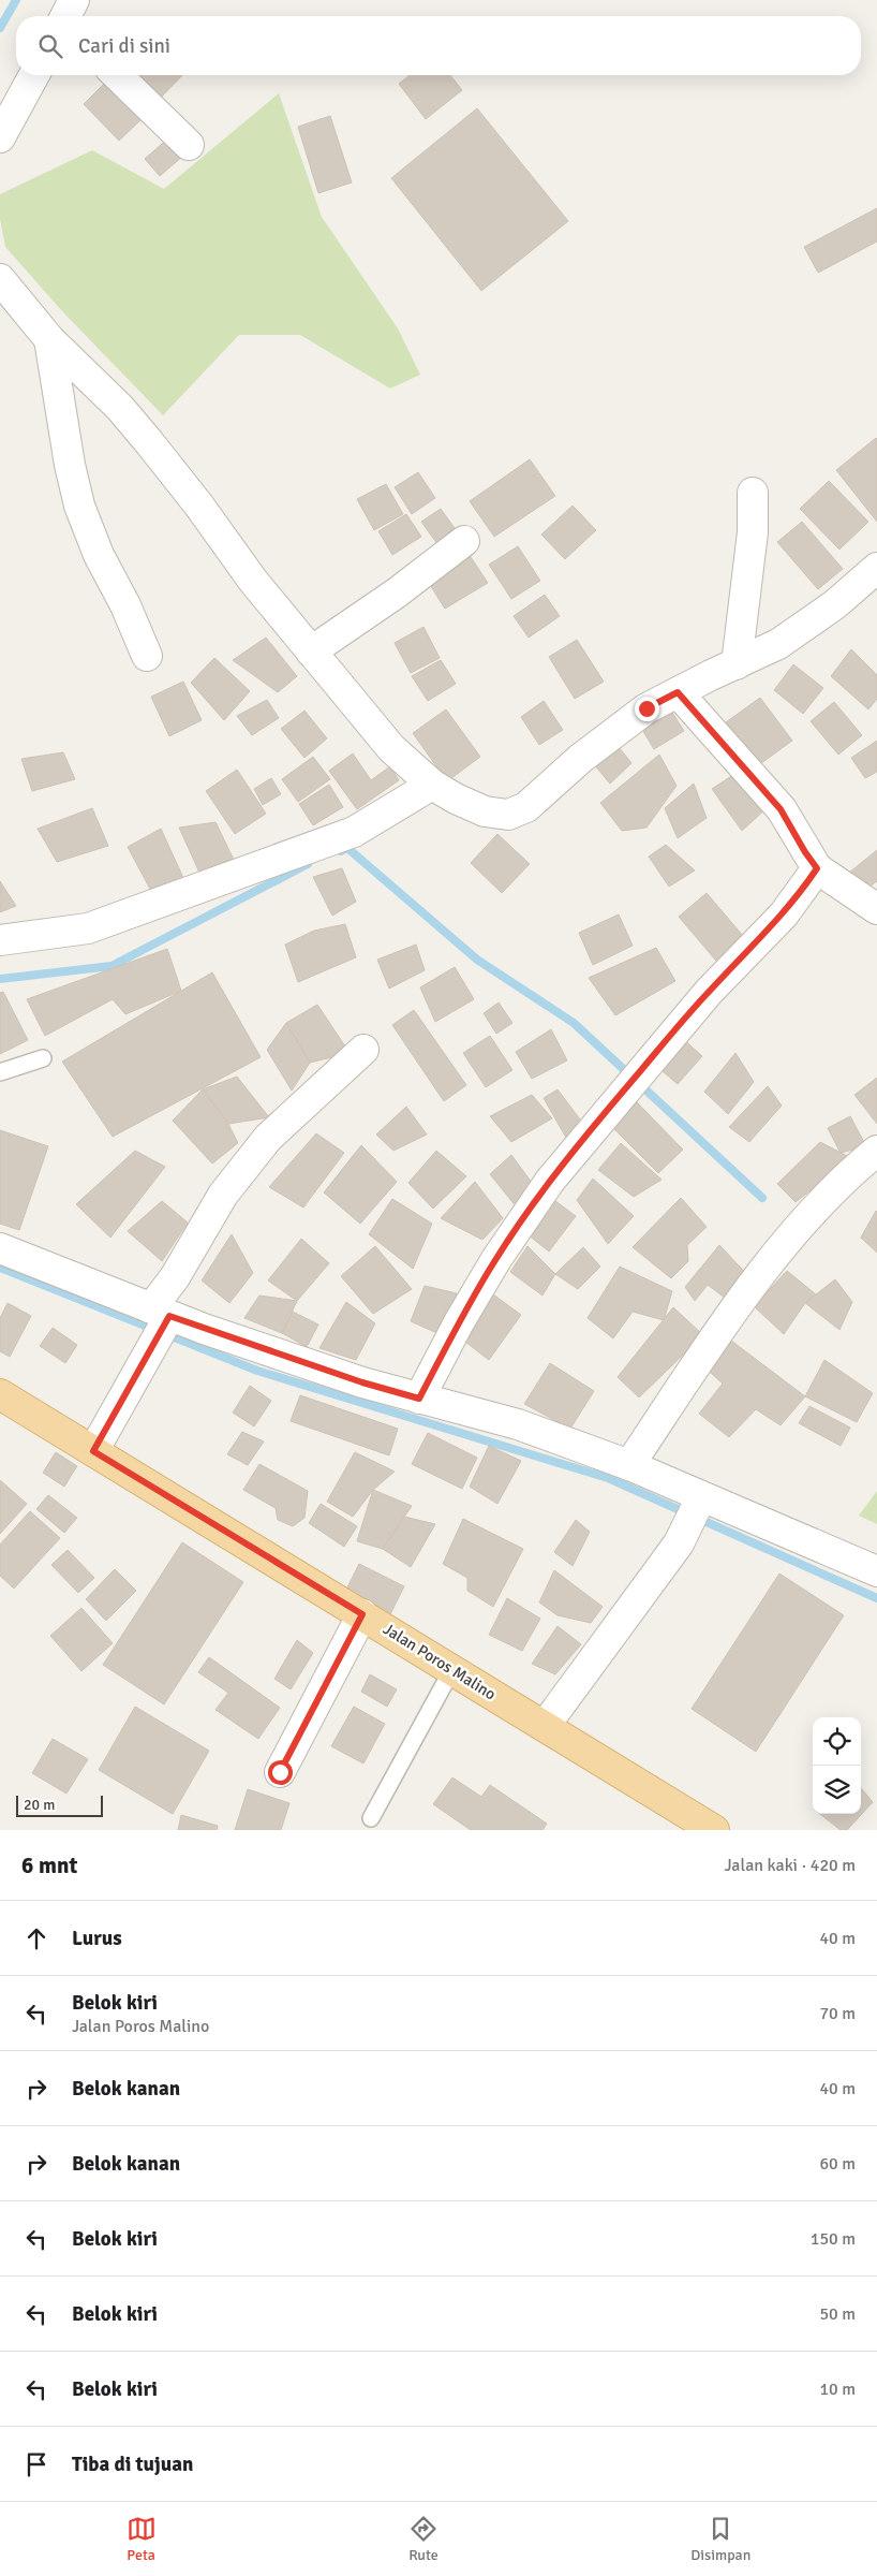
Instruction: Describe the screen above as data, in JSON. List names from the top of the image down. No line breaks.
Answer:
{"streets":{"main road":["Jalan Poros Malino"]},"scale_bar":"20 m","page":{"search":"Cari di sini","scale":"20 m","heading":["6 mnt","Jalan kaki · 420 m"],"list":[["Lurus","40 m"],["Belok kiri","Jalan Poros Malino","70 m"],["Belok kanan","40 m"],["Belok kanan","60 m"],["Belok kiri","150 m"],["Belok kiri","50 m"],["Belok kiri","10 m"],"Tiba di tujuan"],"nav":["Peta","Rute","Disimpan"]}}
